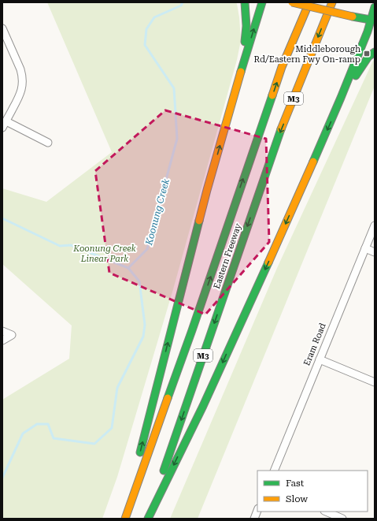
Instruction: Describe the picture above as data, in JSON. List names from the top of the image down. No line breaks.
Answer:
{"streets":{"main road":["M3","Eastern Freeway"],"street":["Eram Road"]},"water":["Koonung Creek"],"parks":["Koonung Creek Linear Park"],"places":{"transit":["Middleborough Rd/Eastern Fwy On-ramp"]},"legend":["Fast","Slow"]}
